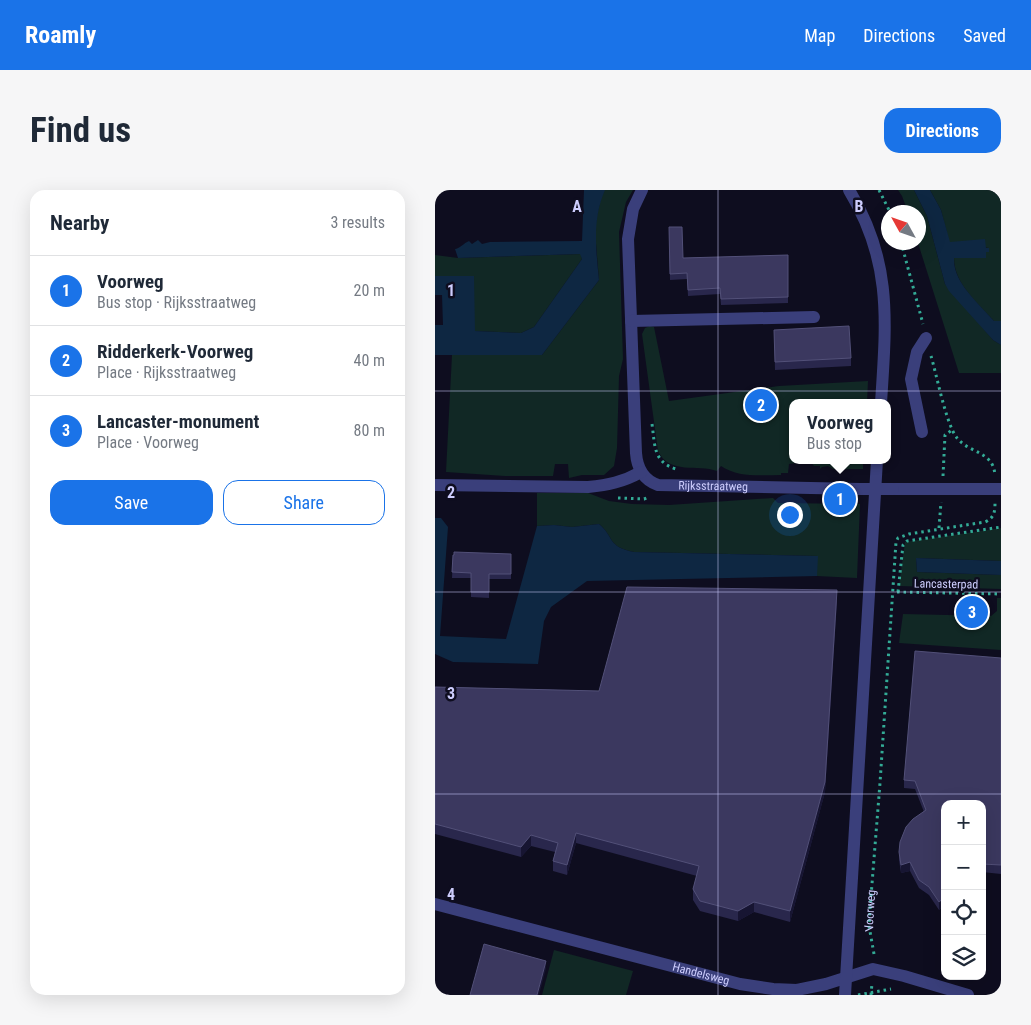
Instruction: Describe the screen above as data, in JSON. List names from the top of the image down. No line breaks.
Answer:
{"streets":{"street":["Rijksstraatweg","Voorweg","Handelsweg"],"path":["Lancasterpad"]},"crossings":[["Rijksstraatweg","Voorweg"],["Lancasterpad","Voorweg"],["Voorweg","Handelsweg"]],"north":"top left","page":{"header":"Roamly","nav":["Map","Directions","Saved"],"buttons":["Directions",["Save","Share"]],"title":"Find us","heading":["Nearby","3 results"],"list":[{"mark":"1","name":"Voorweg","note":"Bus stop · Rijksstraatweg","value":"20 m"},{"mark":"2","name":"Ridderkerk-Voorweg","note":"Place · Rijksstraatweg","value":"40 m"},{"mark":"3","name":"Lancaster-monument","note":"Place · Voorweg","value":"80 m"}],"pins":["2","1","3"],"popup":["Voorweg","Bus stop"],"map_buttons":["+","−"]},"grid":{"columns":["A","B"],"rows":["1","2","3","4"]}}
